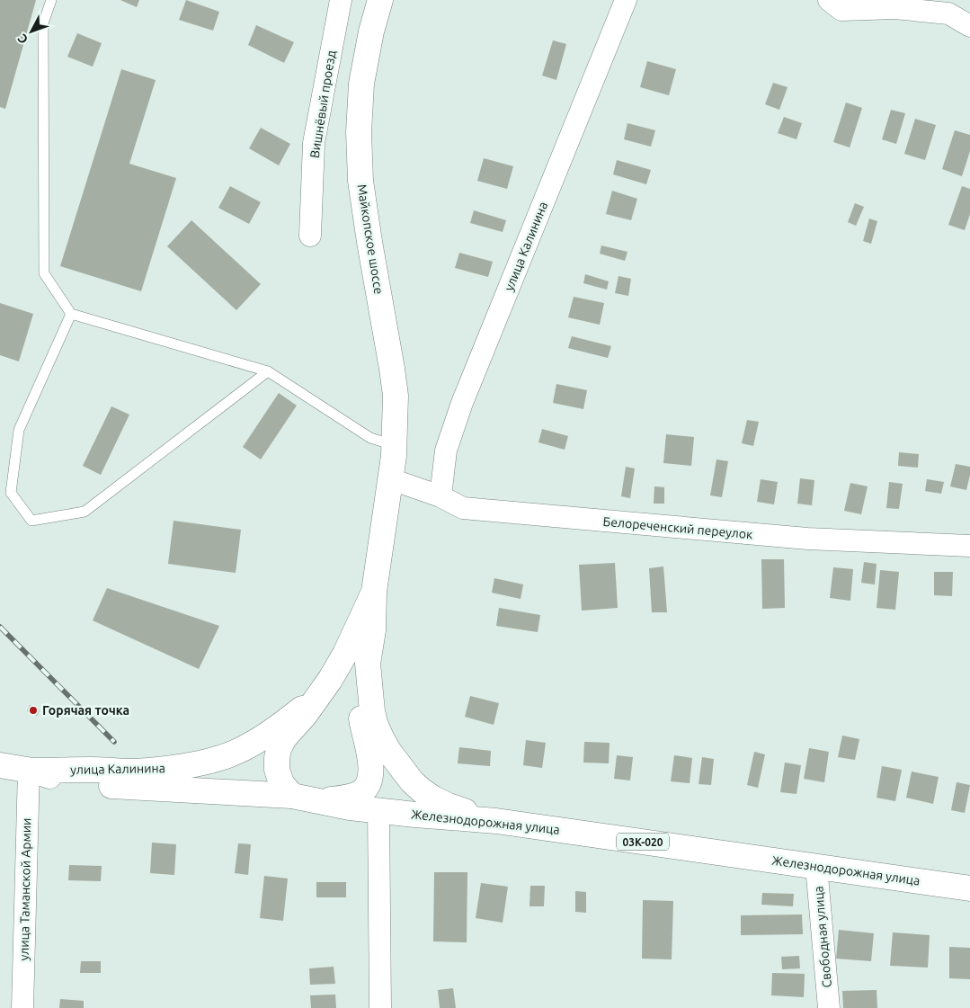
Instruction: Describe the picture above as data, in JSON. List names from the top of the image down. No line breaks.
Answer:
{"streets":{"main road":["Майкопское шоссе","улица Калинина","Железнодорожная улица","03К-020"],"street":["Вишнёвый проезд","Белореченский переулок","улица Таманской Армии","Свободная улица"]},"crossings":[["Майкопское шоссе","улица Калинина"],["Майкопское шоссе","Белореченский переулок"],["улица Калинина","Белореченский переулок"],["улица Калинина","Железнодорожная улица"],["улица Калинина","улица Таманской Армии"],["Железнодорожная улица","улица Таманской Армии"],["Железнодорожная улица","Свободная улица"]],"places":["Горячая точка"],"north":"bottom left"}
